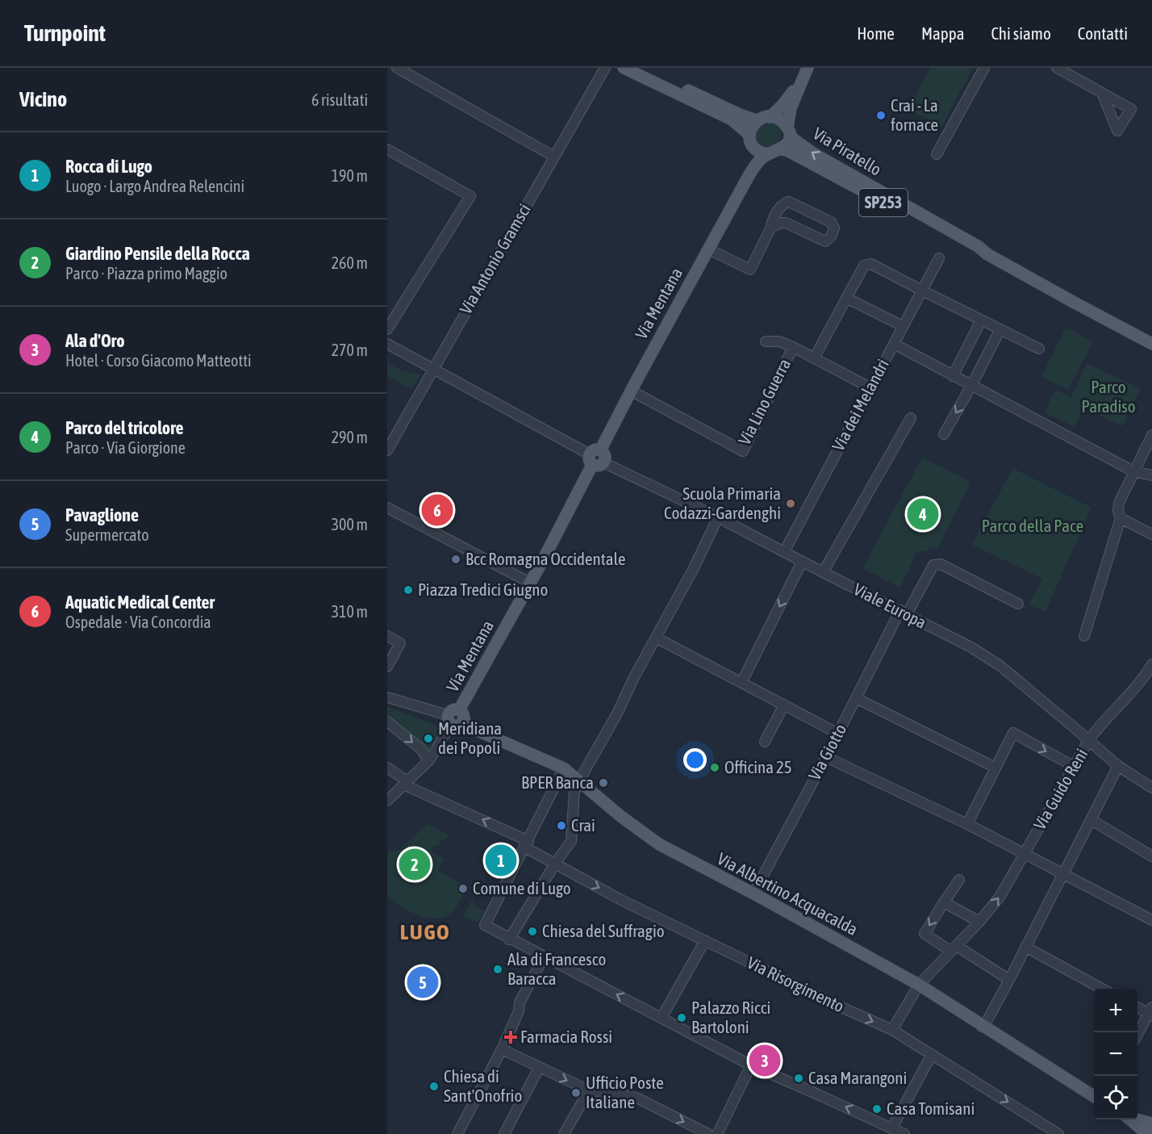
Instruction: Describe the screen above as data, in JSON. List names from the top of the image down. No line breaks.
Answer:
{"streets":{"main road":["Via Piratello","SP253","Via Mentana","Via Albertino Acquacalda"],"street":["Via Antonio Gramsci","Via Lino Guerra","Via dei Melandri","Viale Europa","Via Giotto","Via Guido Reni","Via Risorgimento"]},"crossings":[["Via Piratello","Via Mentana"],["Via Antonio Gramsci","Viale Europa"],["Via Mentana","Via Lino Guerra"],["Via Mentana","Viale Europa"],["Via Mentana","Via Albertino Acquacalda"],["Via Lino Guerra","Via dei Melandri"],["Via dei Melandri","Viale Europa"],["Viale Europa","Via Giotto"],["Viale Europa","Via Guido Reni"],["Via Giotto","Via Albertino Acquacalda"],["Via Guido Reni","Via Albertino Acquacalda"],["Via Guido Reni","Via Risorgimento"]],"districts":["LUGO"],"parks":["Parco Paradiso","Parco della Pace"],"places":{"other":["Crai - La fornace","Scuola Primaria Codazzi-Gardenghi","Bcc Romagna Occidentale","Piazza Tredici Giugno","Meridiana dei Popoli","Officina 25","BPER Banca","Crai","Comune di Lugo","Chiesa del Suffragio","Ala di Francesco Baracca","Palazzo Ricci Bartoloni","Casa Marangoni","Chiesa di Sant'Onofrio","Ufficio Poste Italiane","Casa Tomisani"],"health":["Farmacia Rossi"]},"page":{"header":"Turnpoint","nav":["Home","Mappa","Chi siamo","Contatti"],"heading":["Vicino","6 risultati"],"list":[{"mark":"1","name":"Rocca di Lugo","note":"Luogo · Largo Andrea Relencini","value":"190 m"},{"mark":"2","name":"Giardino Pensile della Rocca","note":"Parco · Piazza primo Maggio","value":"260 m"},{"mark":"3","name":"Ala d'Oro","note":"Hotel · Corso Giacomo Matteotti","value":"270 m"},{"mark":"4","name":"Parco del tricolore","note":"Parco · Via Giorgione","value":"290 m"},{"mark":"5","name":"Pavaglione","note":"Supermercato","value":"300 m"},{"mark":"6","name":"Aquatic Medical Center","note":"Ospedale · Via Concordia","value":"310 m"}],"pins":["6","4","1","2","5","3"],"map_buttons":["+","−"]}}
